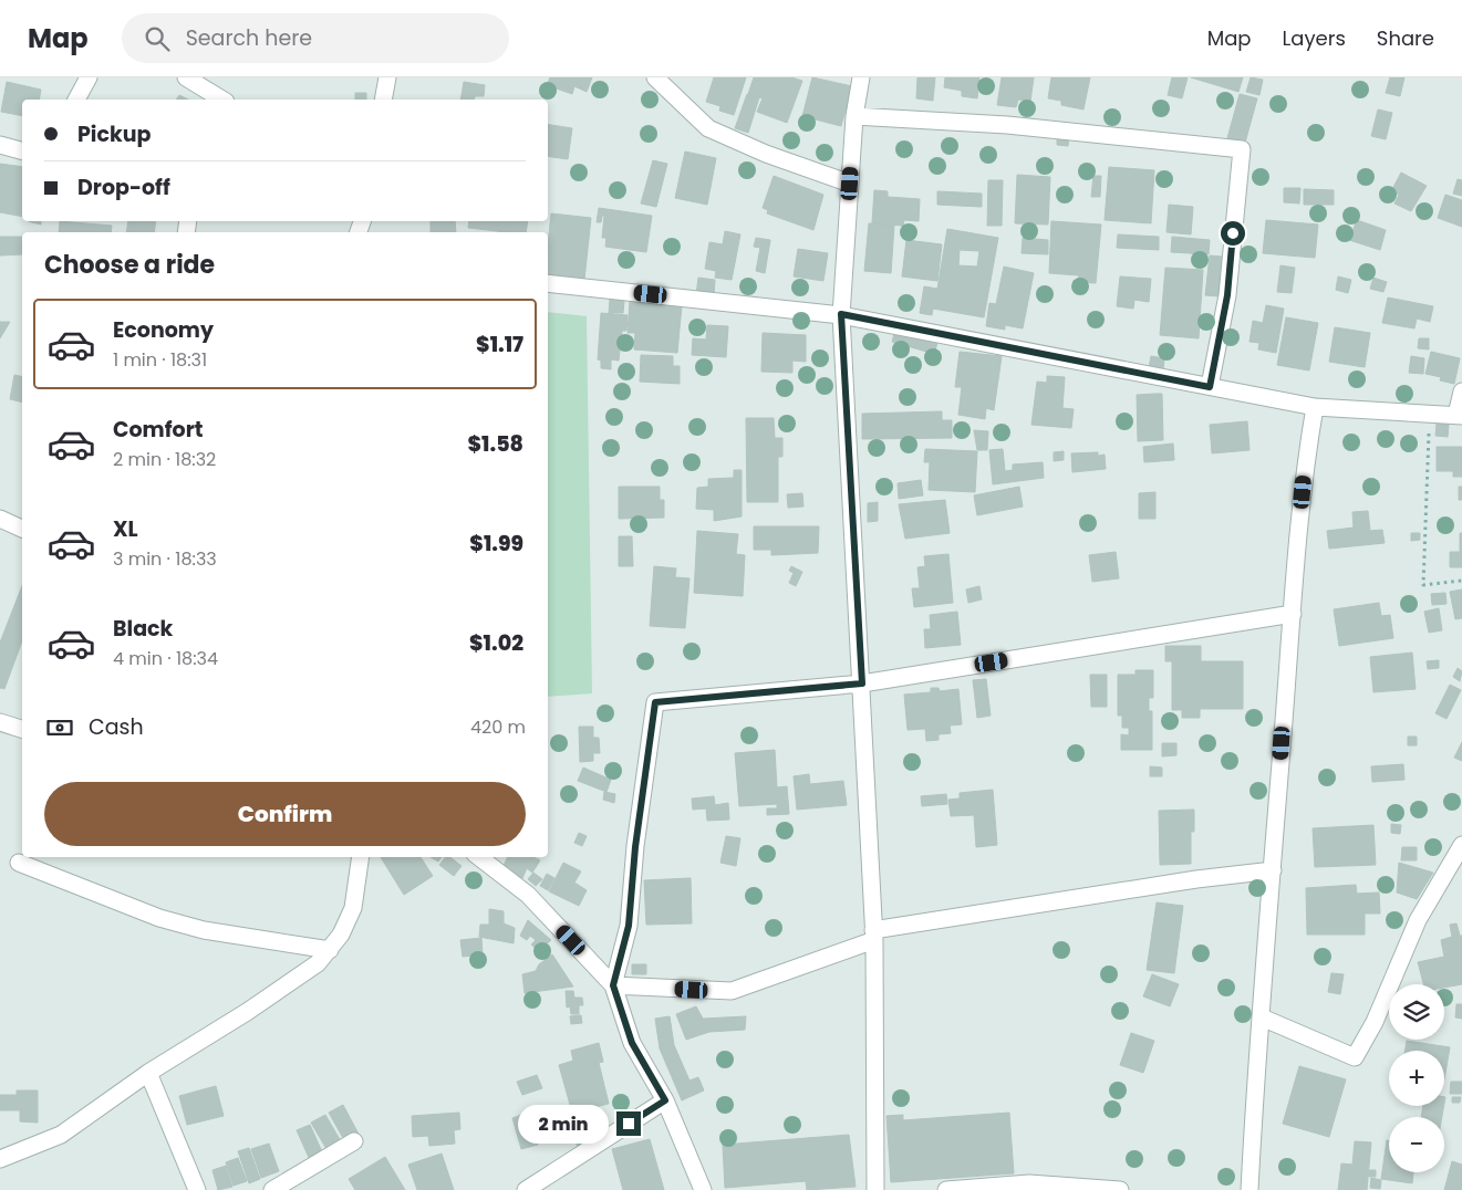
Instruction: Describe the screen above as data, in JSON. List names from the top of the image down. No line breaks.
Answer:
{"page":{"header":"Map","search":"Search here","nav":["Map","Layers","Share"],"banner":["Pickup","Drop-off"],"heading":"Choose a ride","list":[{"name":"Economy","note":"1 min · 18:31","value":"$1.17"},{"name":"Comfort","note":"2 min · 18:32","value":"$1.58"},{"name":"XL","note":"3 min · 18:33","value":"$1.99"},{"name":"Black","note":"4 min · 18:34","value":"$1.02"}],"pay":["Cash","420 m"],"buttons":"Confirm","map_buttons":["+","−"],"bubble":"2 min"}}
